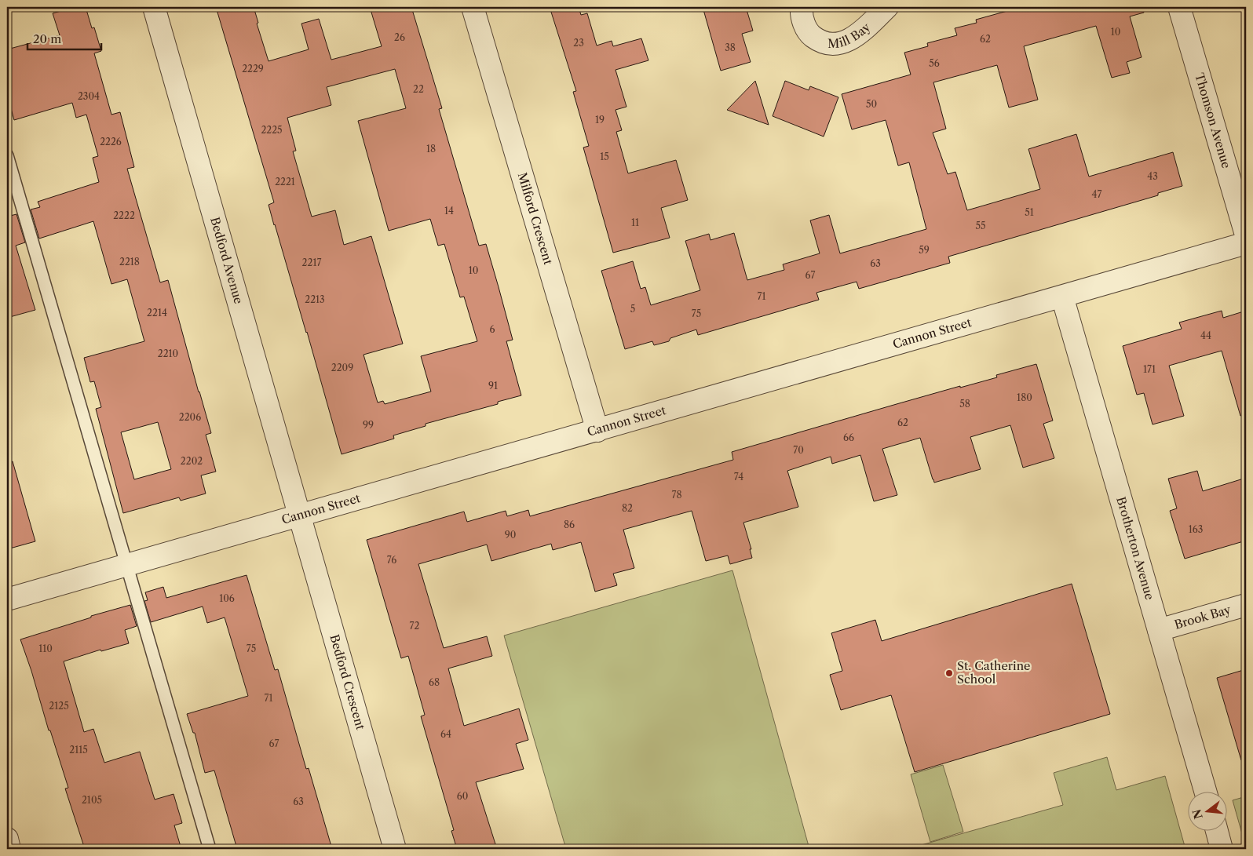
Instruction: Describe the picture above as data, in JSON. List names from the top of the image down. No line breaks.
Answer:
{"streets":{"street":["Mill Bay","Thomson Avenue","Milford Crescent","Bedford Avenue","Cannon Street","Brotherton Avenue","Brook Bay","Bedford Crescent"]},"crossings":[["Milford Crescent","Cannon Street"],["Bedford Avenue","Cannon Street"],["Bedford Avenue","Bedford Crescent"],["Cannon Street","Brotherton Avenue"],["Cannon Street","Bedford Crescent"],["Brotherton Avenue","Brook Bay"]],"places":["St. Catherine School"],"house_numbers":["10","26","62","23","38","56","2229","22","2304","50","19","2225","2226","18","15","43","2221","47","14","51","2222","11","55","59","2218","2217","63","10","67","71","2213","5","2214","75","6","44","2210","2209","171","91","180","58","2206","62","99","66","70","2202","74","78","82","86","163","90","76","106","72","110","75","68","71","2125","64","67","2115","60","2105","63"],"scale_bar":"20 m","north":"left"}
